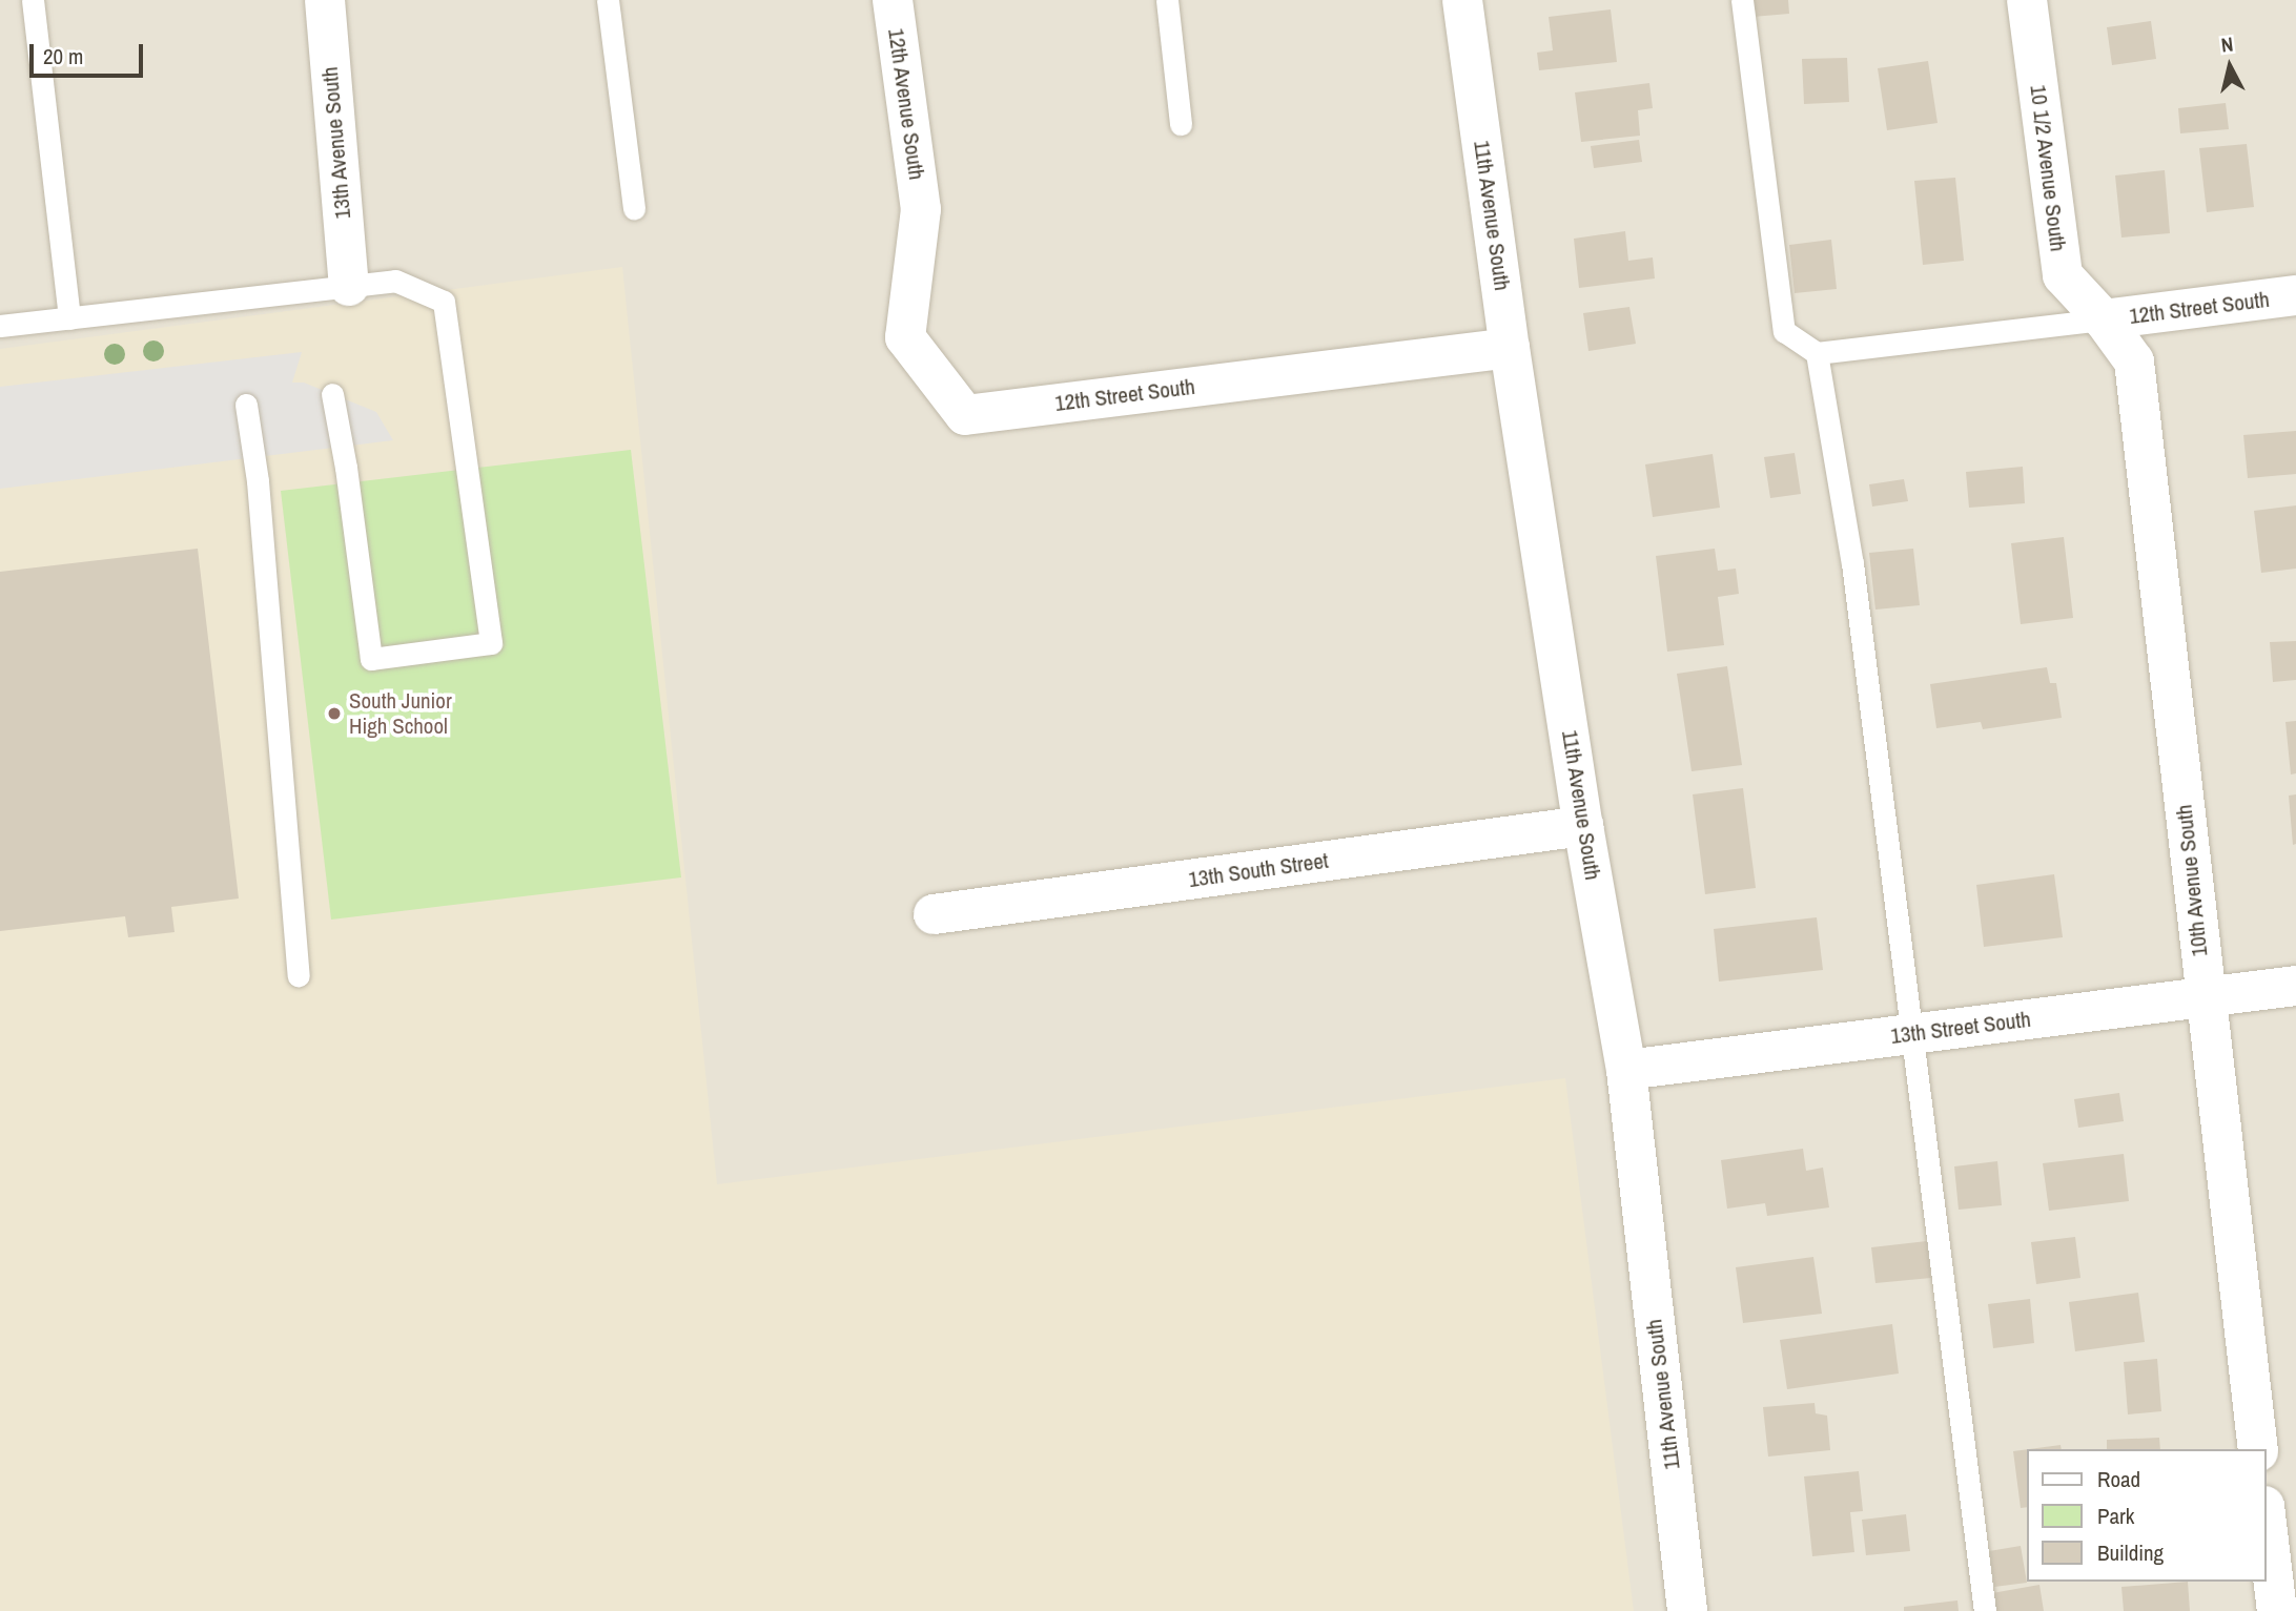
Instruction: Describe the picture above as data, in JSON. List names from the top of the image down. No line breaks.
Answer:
{"streets":{"street":["12th Avenue South","13th Avenue South","10 1/2 Avenue South","11th Avenue South","12th Street South","13th South Street","10th Avenue South","13th Street South"]},"crossings":[["12th Avenue South","12th Street South"],["10 1/2 Avenue South","12th Street South"],["10 1/2 Avenue South","10th Avenue South"],["11th Avenue South","12th Street South"],["11th Avenue South","13th South Street"],["11th Avenue South","13th Street South"],["12th Street South","10th Avenue South"],["10th Avenue South","13th Street South"]],"places":["South Junior High School"],"legend":["Road","Park","Building"],"scale_bar":"20 m","north":"top"}
